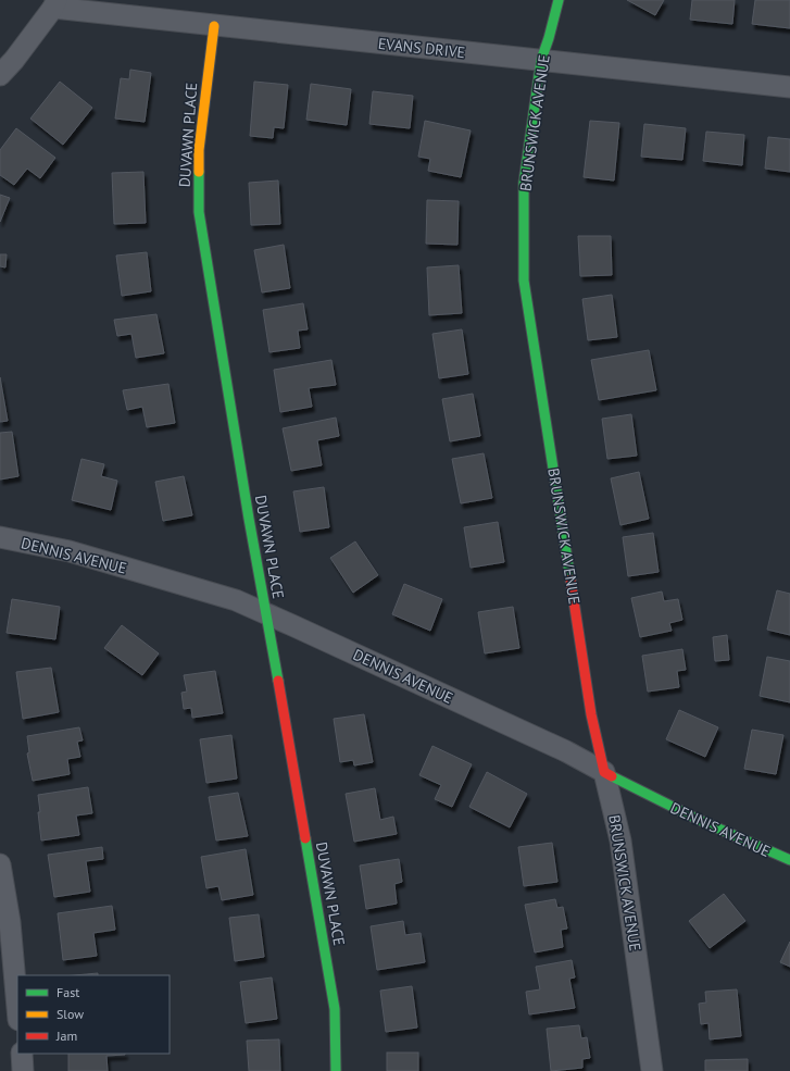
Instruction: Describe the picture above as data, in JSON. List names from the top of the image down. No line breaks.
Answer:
{"streets":{"street":["EVANS DRIVE","BRUNSWICK AVENUE","DUVAWN PLACE","DENNIS AVENUE"]},"crossings":[["EVANS DRIVE","BRUNSWICK AVENUE"],["EVANS DRIVE","DUVAWN PLACE"],["BRUNSWICK AVENUE","DENNIS AVENUE"],["DUVAWN PLACE","DENNIS AVENUE"]],"legend":["Fast","Slow","Jam"]}
